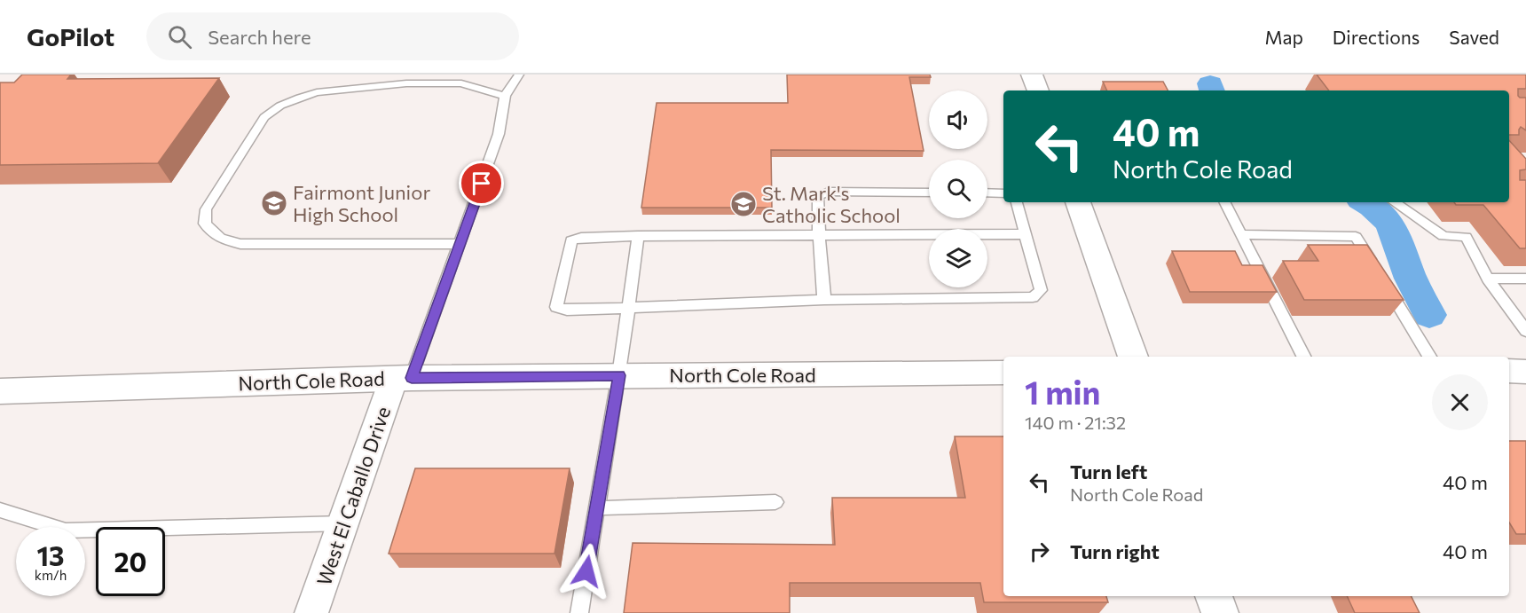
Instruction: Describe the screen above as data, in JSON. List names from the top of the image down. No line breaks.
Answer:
{"streets":{"main road":["North Cole Road"],"street":["West El Caballo Drive"]},"crossings":[["North Cole Road","West El Caballo Drive"]],"places":{"school or university":["Fairmont Junior High School","St. Mark's Catholic School"]},"page":{"header":"GoPilot","search":"Search here","nav":["Map","Directions","Saved"],"turn":["40 m","North Cole Road"],"heading":["1 min","140 m · 21:32"],"list":[{"name":"Turn left","note":"North Cole Road","value":"40 m"},{"name":"Turn right","value":"40 m"}],"speed":"13 km/h","limit":"20"}}
